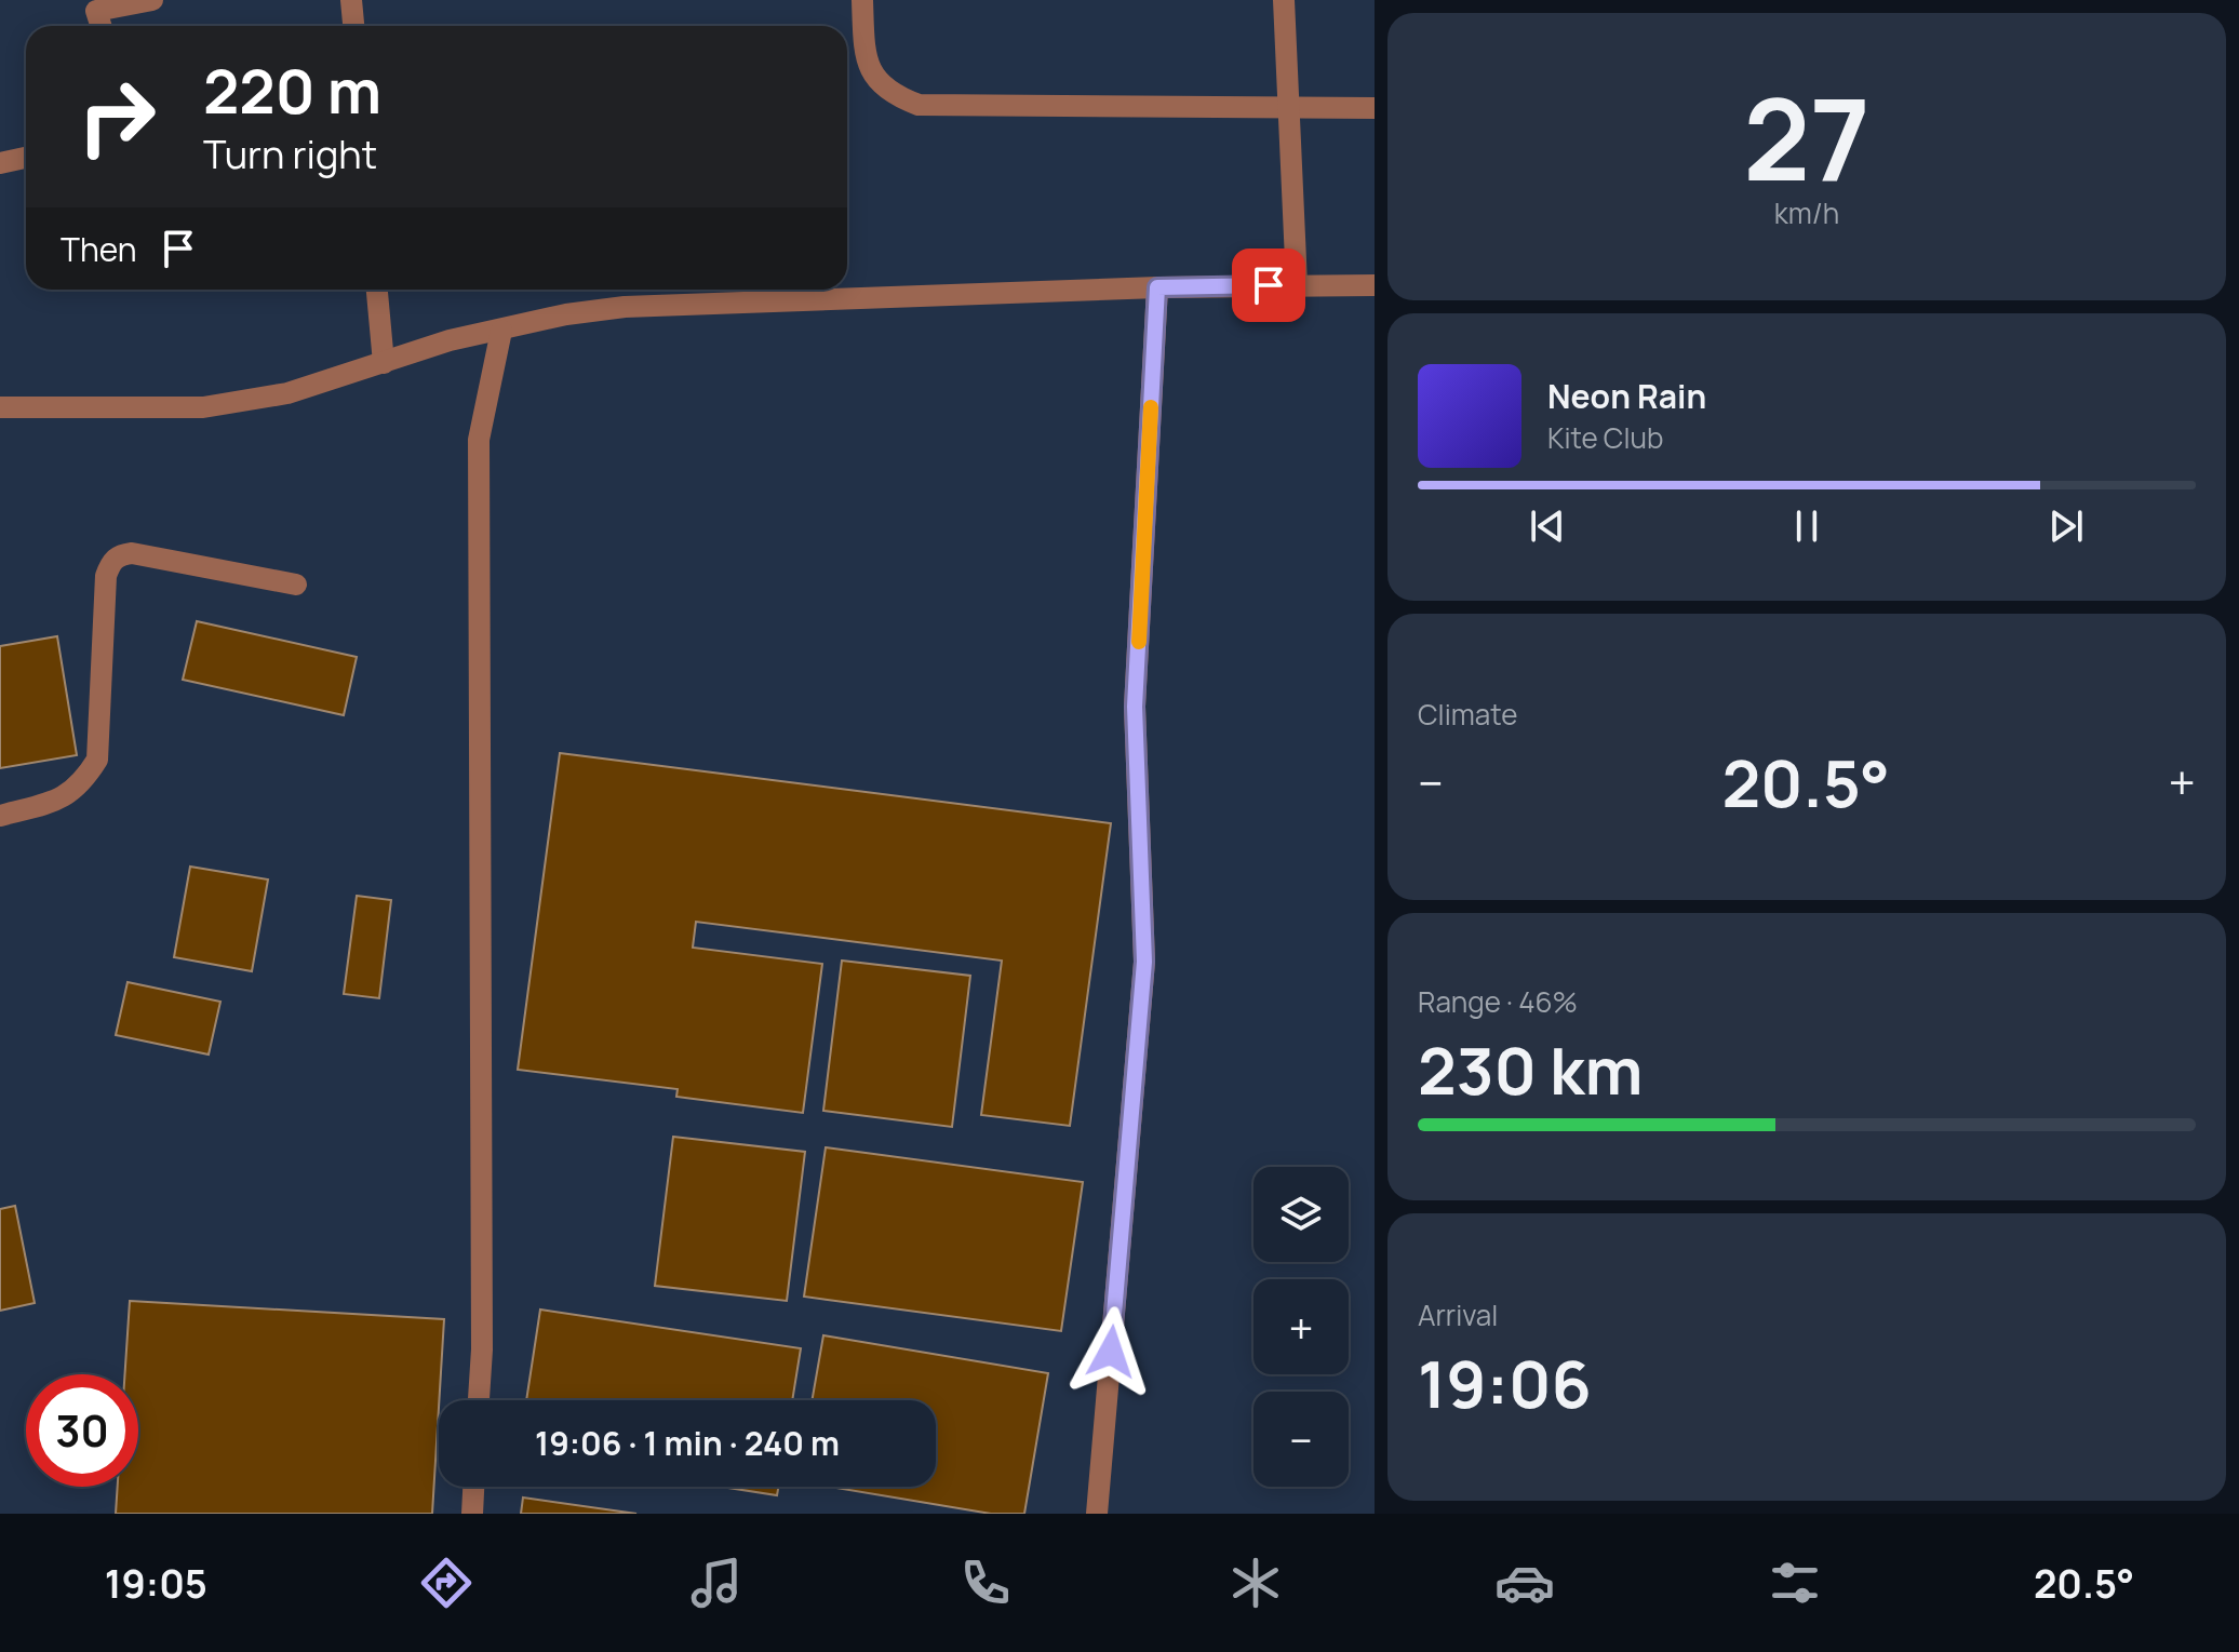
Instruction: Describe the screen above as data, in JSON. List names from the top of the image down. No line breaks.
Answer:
{"page":{"tile":[["27","km/h"],"Climate",["Range · 46%","230 km"],["Arrival","19:06"]],"turn":["220 m","Turn right"],"then":"Then","song":["Neon Rain","Kite Club"],"heat":["−","20.5°","+"],"map_buttons":["+","−"],"limit":"30","trip":"19:06 · 1 min · 240 m","tabs":["19:05","20.5°"]}}
